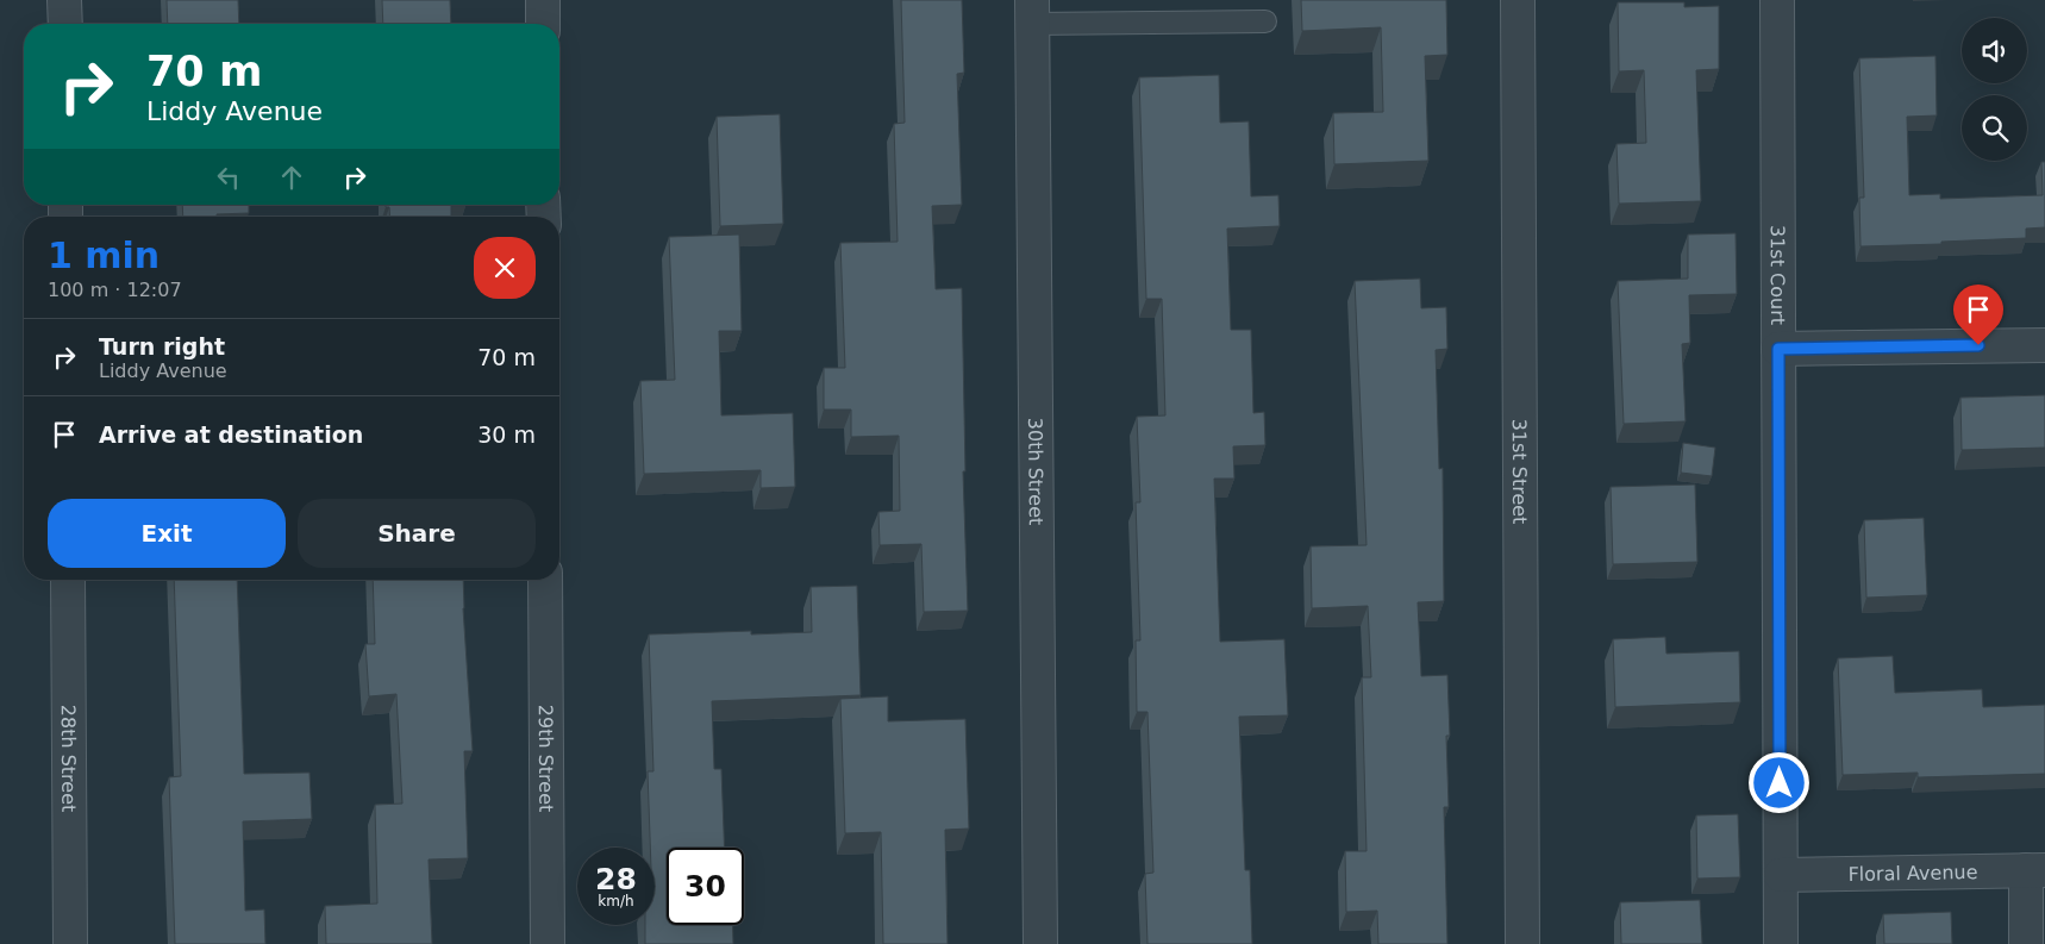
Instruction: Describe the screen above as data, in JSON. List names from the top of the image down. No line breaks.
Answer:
{"streets":{"street":["31st Court","30th Street","31st Street","28th Street","29th Street","Floral Avenue"]},"crossings":[["31st Court","Floral Avenue"]],"page":{"turn":["70 m","Liddy Avenue"],"heading":["1 min","100 m · 12:07"],"list":[{"name":"Turn right","note":"Liddy Avenue","value":"70 m"},{"name":"Arrive at destination","value":"30 m"}],"buttons":["Exit","Share"],"speed":"28 km/h","limit":"30"}}
